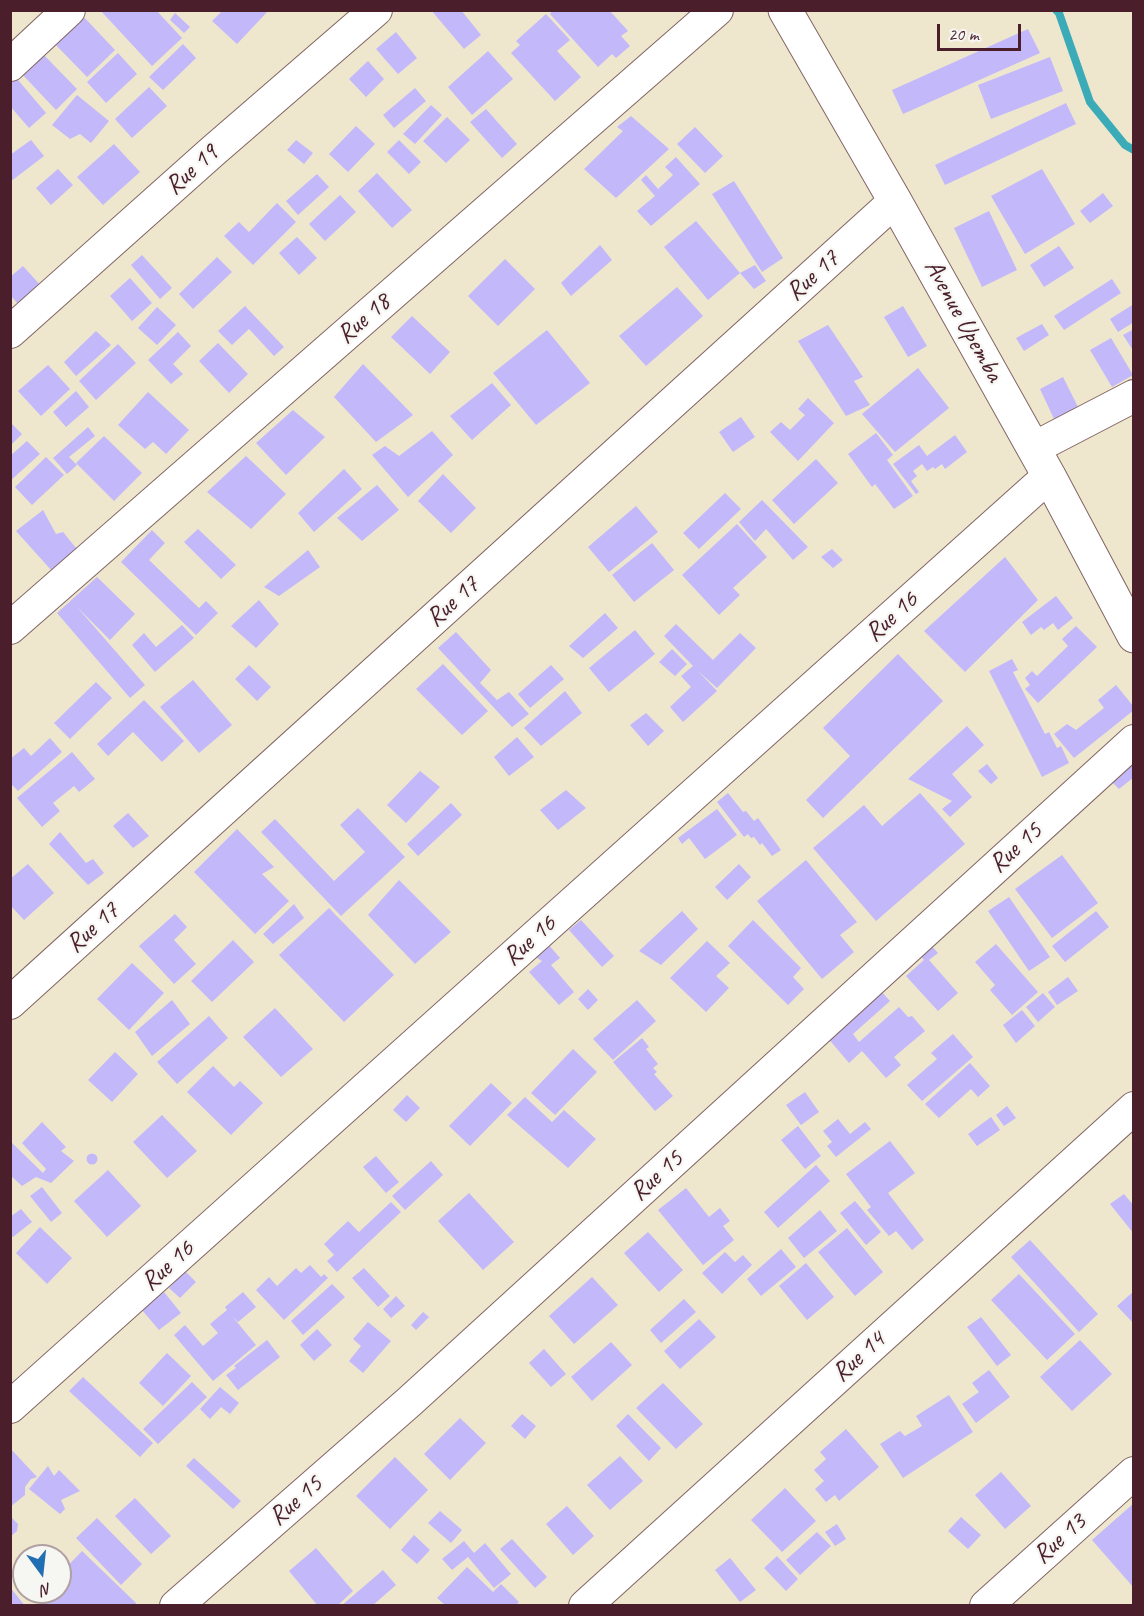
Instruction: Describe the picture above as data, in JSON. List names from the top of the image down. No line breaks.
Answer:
{"streets":{"street":["Rue 19","Rue 17","Rue 18","Avenue Upemba","Rue 16","Rue 15","Rue 14","Rue 13"]},"crossings":[["Rue 17","Avenue Upemba"],["Avenue Upemba","Rue 16"]],"scale_bar":"20 m","north":"bottom"}
